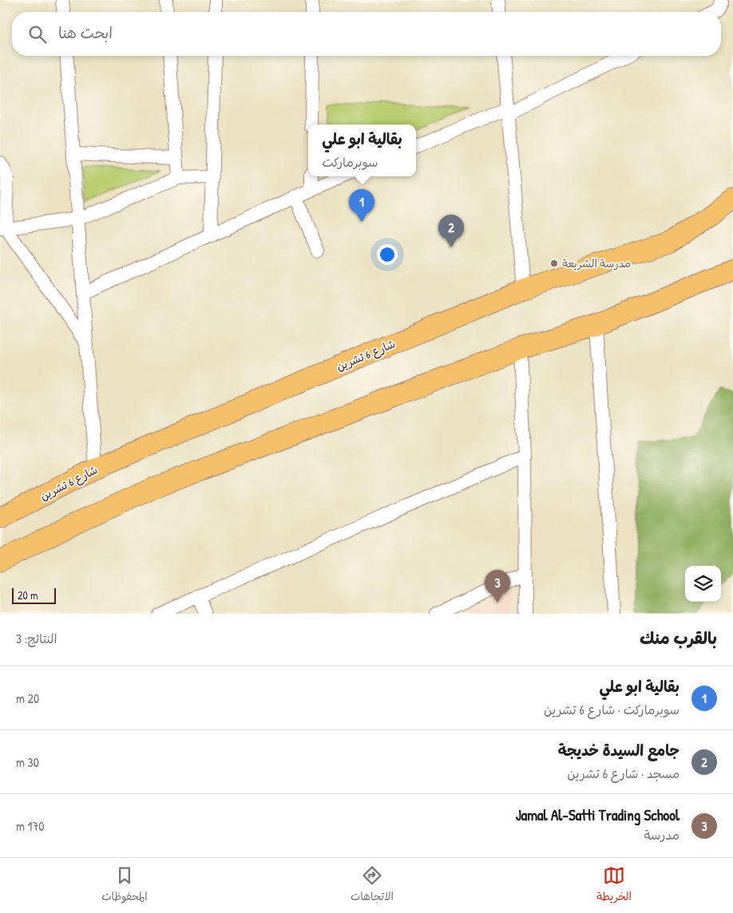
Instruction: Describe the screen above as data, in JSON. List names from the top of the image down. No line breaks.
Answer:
{"streets":{"main road":["شارع 6 تشرين"]},"places":["مدرسة الشريعة"],"scale_bar":"20 m","page":{"search":"ابحث هنا","popup":["بقالية ابو علي","سوبرماركت"],"pins":["1","2","3"],"scale":"20 m","heading":["بالقرب منك","النتائج: 3"],"list":[{"mark":"1","name":"بقالية ابو علي","note":"سوبرماركت · شارع 6 تشرين","value":"20 m"},{"mark":"2","name":"جامع السيدة خديجة","note":"مسجد · شارع 6 تشرين","value":"30 m"},{"mark":"3","name":"Jamal Al-Satti Trading School","note":"مدرسة","value":"170 m"}],"nav":["الخريطة","الاتجاهات","المحفوظات"]}}
